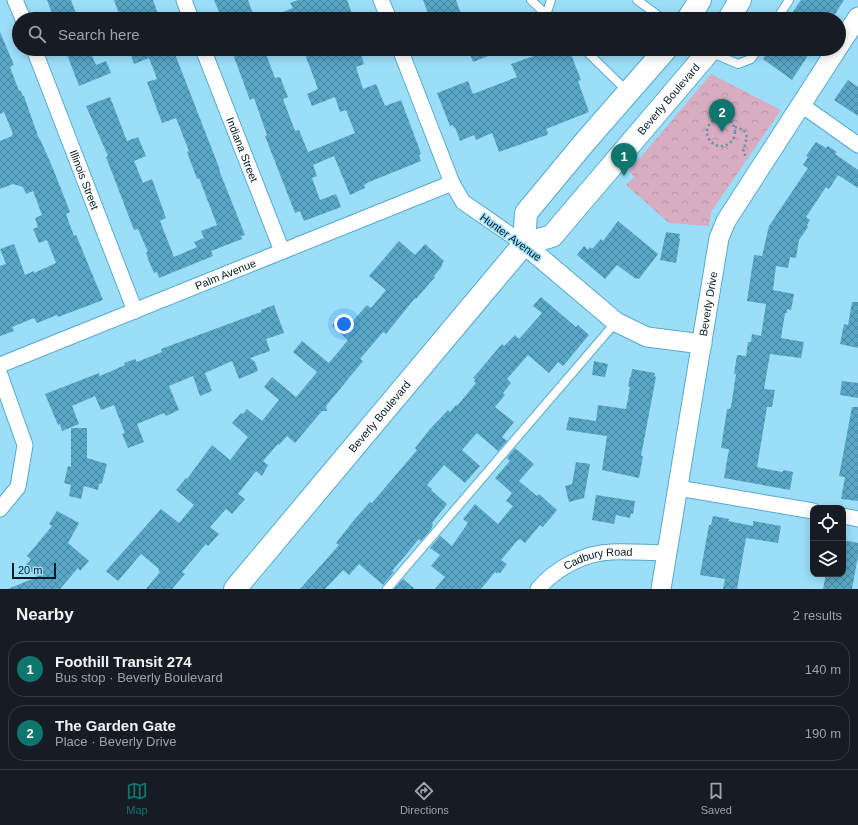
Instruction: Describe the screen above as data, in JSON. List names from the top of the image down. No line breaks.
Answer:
{"streets":{"main road":["Beverly Boulevard"],"street":["Indiana Street","Illinois Street","Hunter Avenue","Palm Avenue","Beverly Drive","Cadbury Road"]},"crossings":[["Beverly Boulevard","Hunter Avenue"],["Indiana Street","Palm Avenue"],["Illinois Street","Palm Avenue"],["Hunter Avenue","Palm Avenue"],["Hunter Avenue","Beverly Drive"],["Beverly Drive","Cadbury Road"]],"scale_bar":"20 m","page":{"search":"Search here","pins":["2","1"],"scale":"20 m","heading":["Nearby","2 results"],"list":[{"mark":"1","name":"Foothill Transit 274","note":"Bus stop · Beverly Boulevard","value":"140 m"},{"mark":"2","name":"The Garden Gate","note":"Place · Beverly Drive","value":"190 m"}],"nav":["Map","Directions","Saved"]}}
